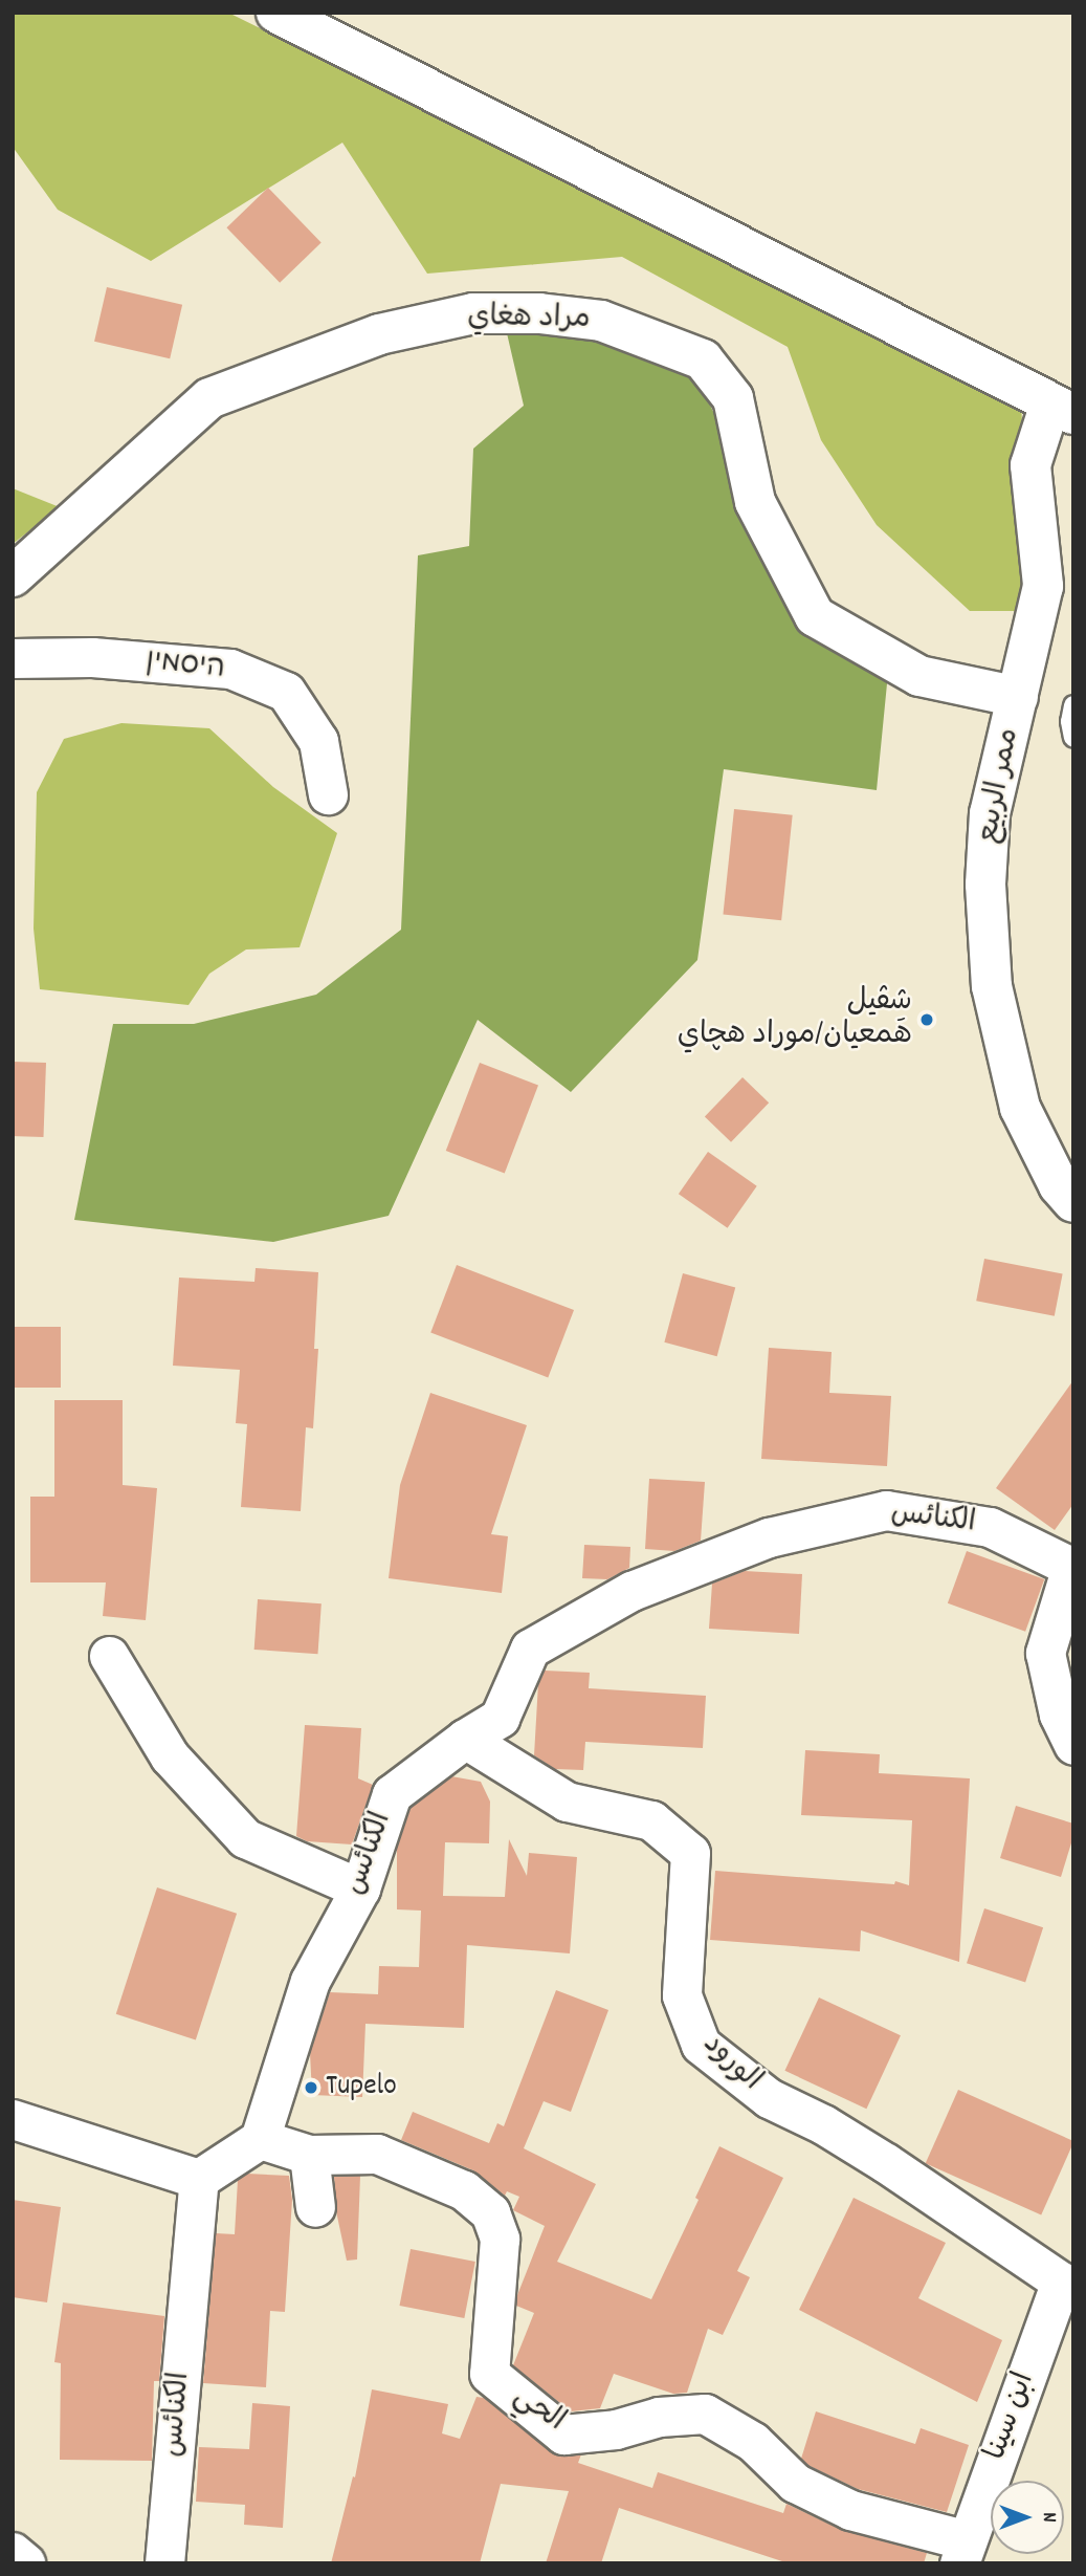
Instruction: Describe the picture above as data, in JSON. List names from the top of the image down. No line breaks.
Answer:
{"streets":{"street":["مراد هغاي","היסמין","ممر الربيع","الكنائس","الورود","الحي","ابن سينا"]},"crossings":[["مراد هغاي","ممر الربيع"],["الكنائس","الورود"],["الكنائس","الحي"],["الورود","ابن سينا"],["الحي","ابن سينا"]],"places":["شڤيل هَمعيان/موراد هچاي","Tupelo"],"north":"right"}
